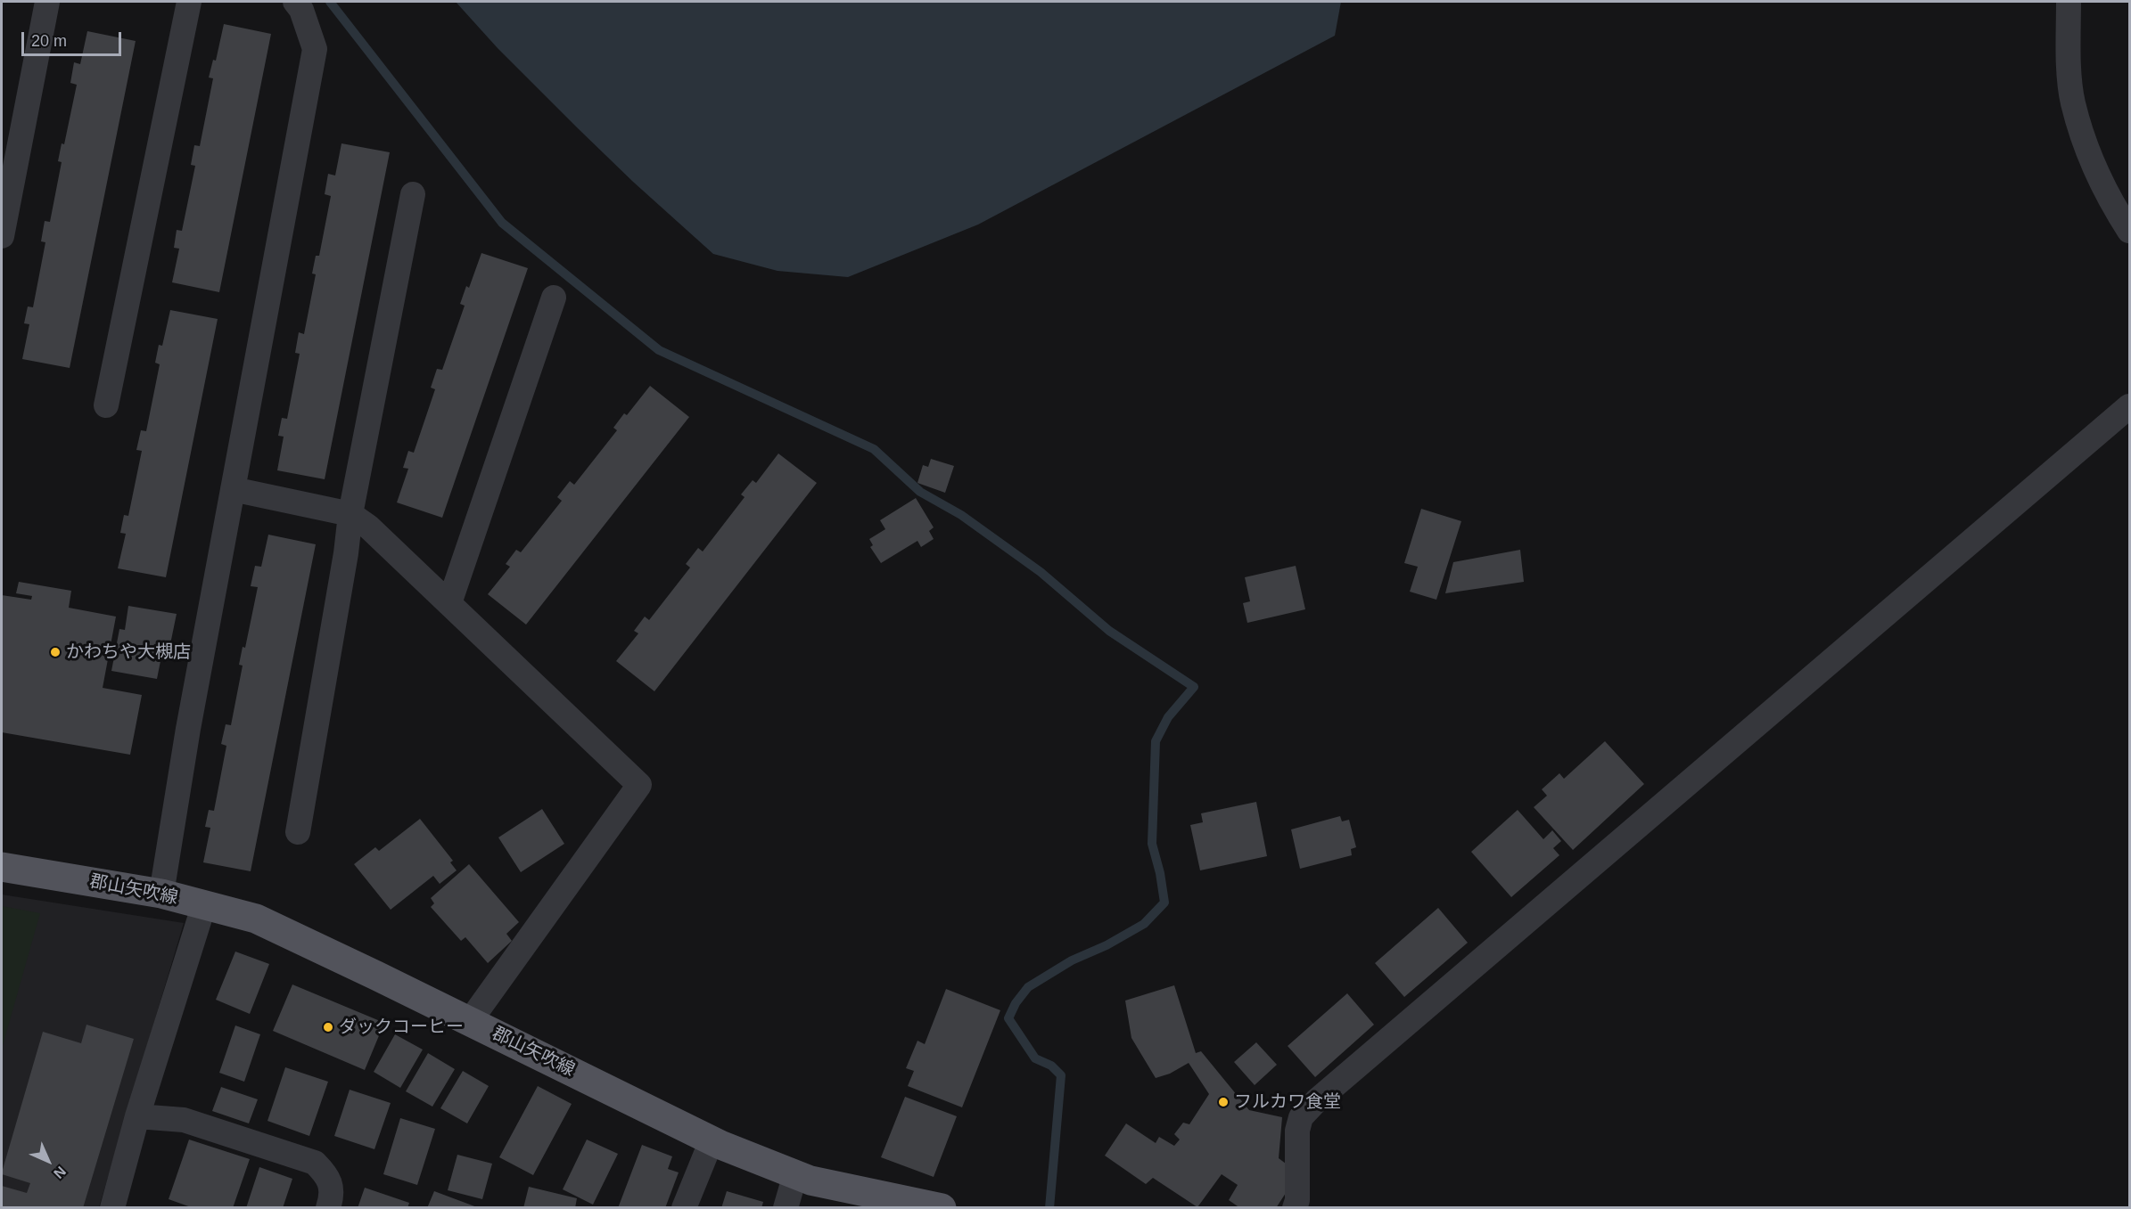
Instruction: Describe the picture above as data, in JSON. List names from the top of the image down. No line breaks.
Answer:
{"streets":{"main road":["郡山矢吹線"]},"places":["かわちや大槻店","ダックコーヒー","フルカワ食堂"],"scale_bar":"20 m","north":"bottom right"}
